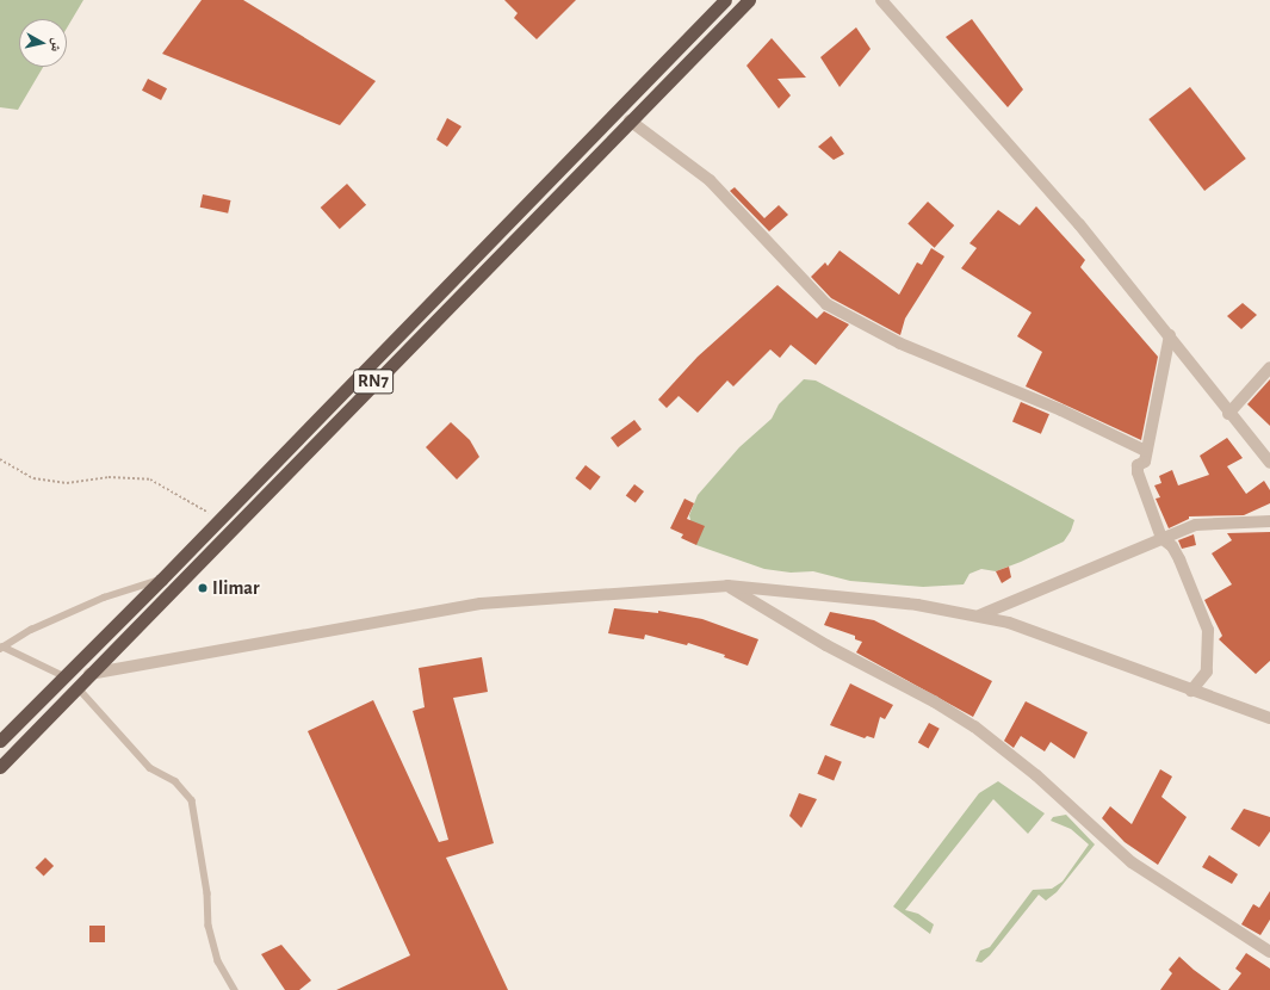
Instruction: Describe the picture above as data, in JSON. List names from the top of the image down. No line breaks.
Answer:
{"streets":{"highway":["RN7"]},"places":["Ilimar"],"north":"right"}
